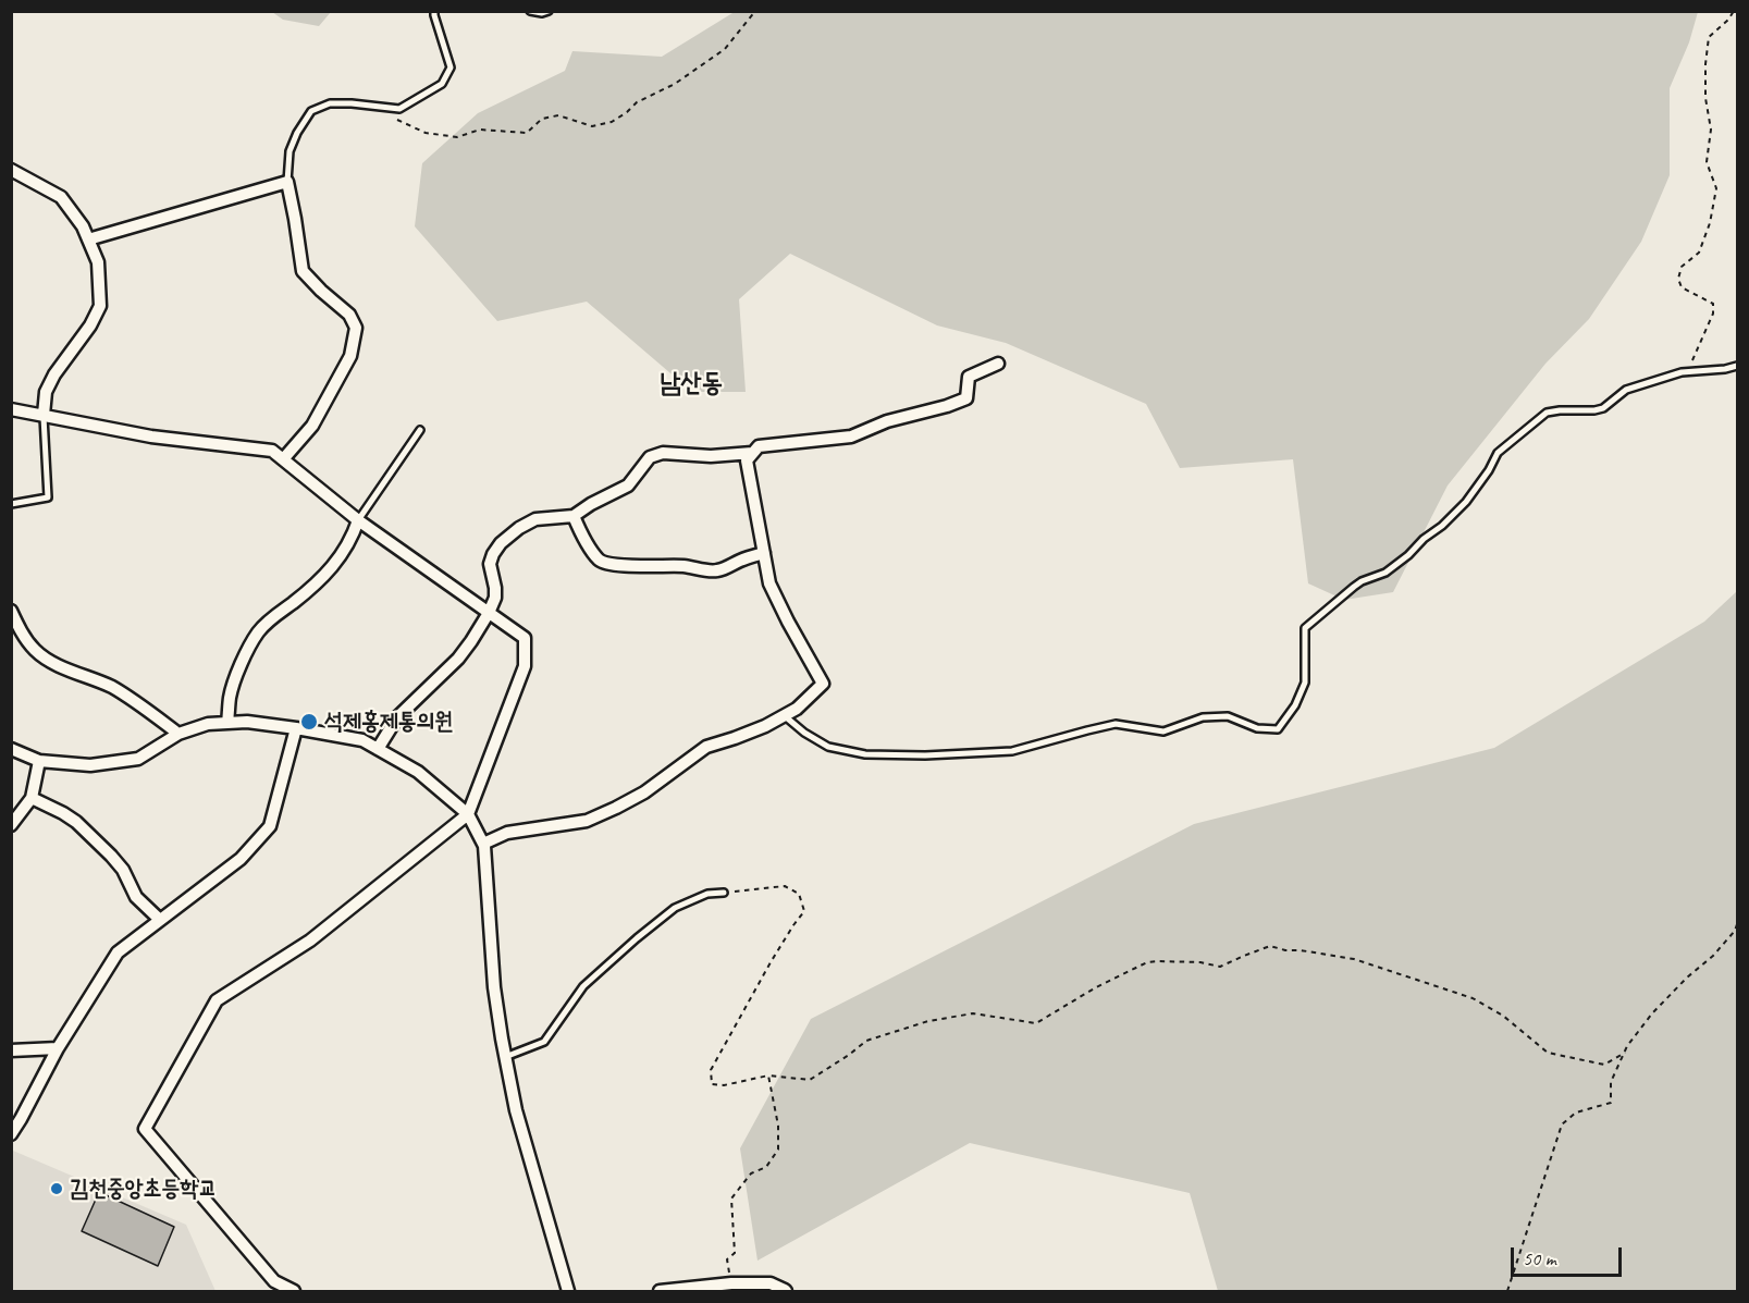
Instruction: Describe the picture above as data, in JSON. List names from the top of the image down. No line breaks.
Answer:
{"districts":["남산동"],"places":["석제홍제통의원","김천중앙초등학교"],"scale_bar":"50 m"}
